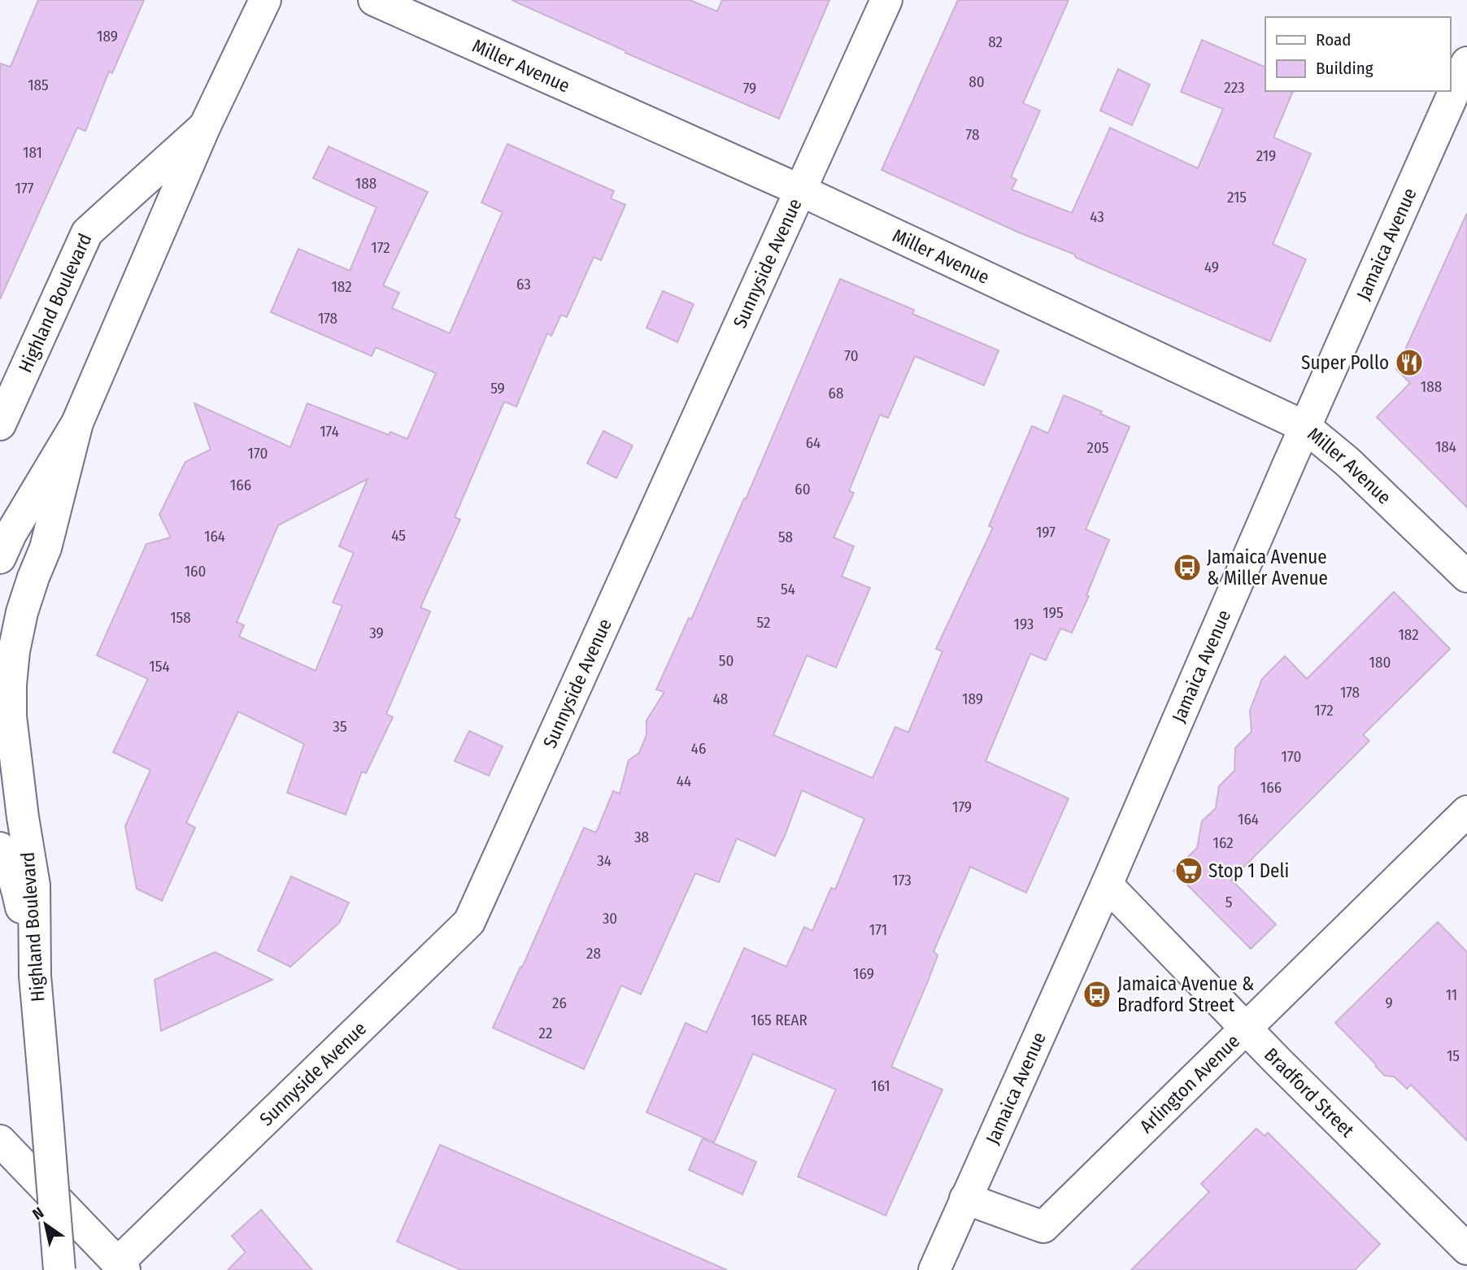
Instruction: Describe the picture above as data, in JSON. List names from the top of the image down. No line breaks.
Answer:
{"streets":{"street":["Miller Avenue","Jamaica Avenue","Sunnyside Avenue","Highland Boulevard","Arlington Avenue","Bradford Street"]},"crossings":[["Miller Avenue","Jamaica Avenue"],["Miller Avenue","Sunnyside Avenue"],["Jamaica Avenue","Arlington Avenue"],["Jamaica Avenue","Bradford Street"],["Arlington Avenue","Bradford Street"]],"places":{"restaurant":["Super Pollo"],"bus stop":["Jamaica Avenue & Miller Avenue","Jamaica Avenue & Bradford Street"],"supermarket":["Stop 1 Deli"]},"house_numbers":["189","82","80","185","223","79","78","181","219","188","177","215","43","172","49","63","182","178","70","188","59","68","174","64","184","205","170","166","60","197","45","164","58","160","54","195","158","52","193","39","182","50","180","154","178","48","189","172","35","46","170","44","166","179","164","38","162","34","173","5","30","171","28","169","11","26","9","165 REAR","22","15","161"],"legend":["Road","Building"],"north":"top left"}
